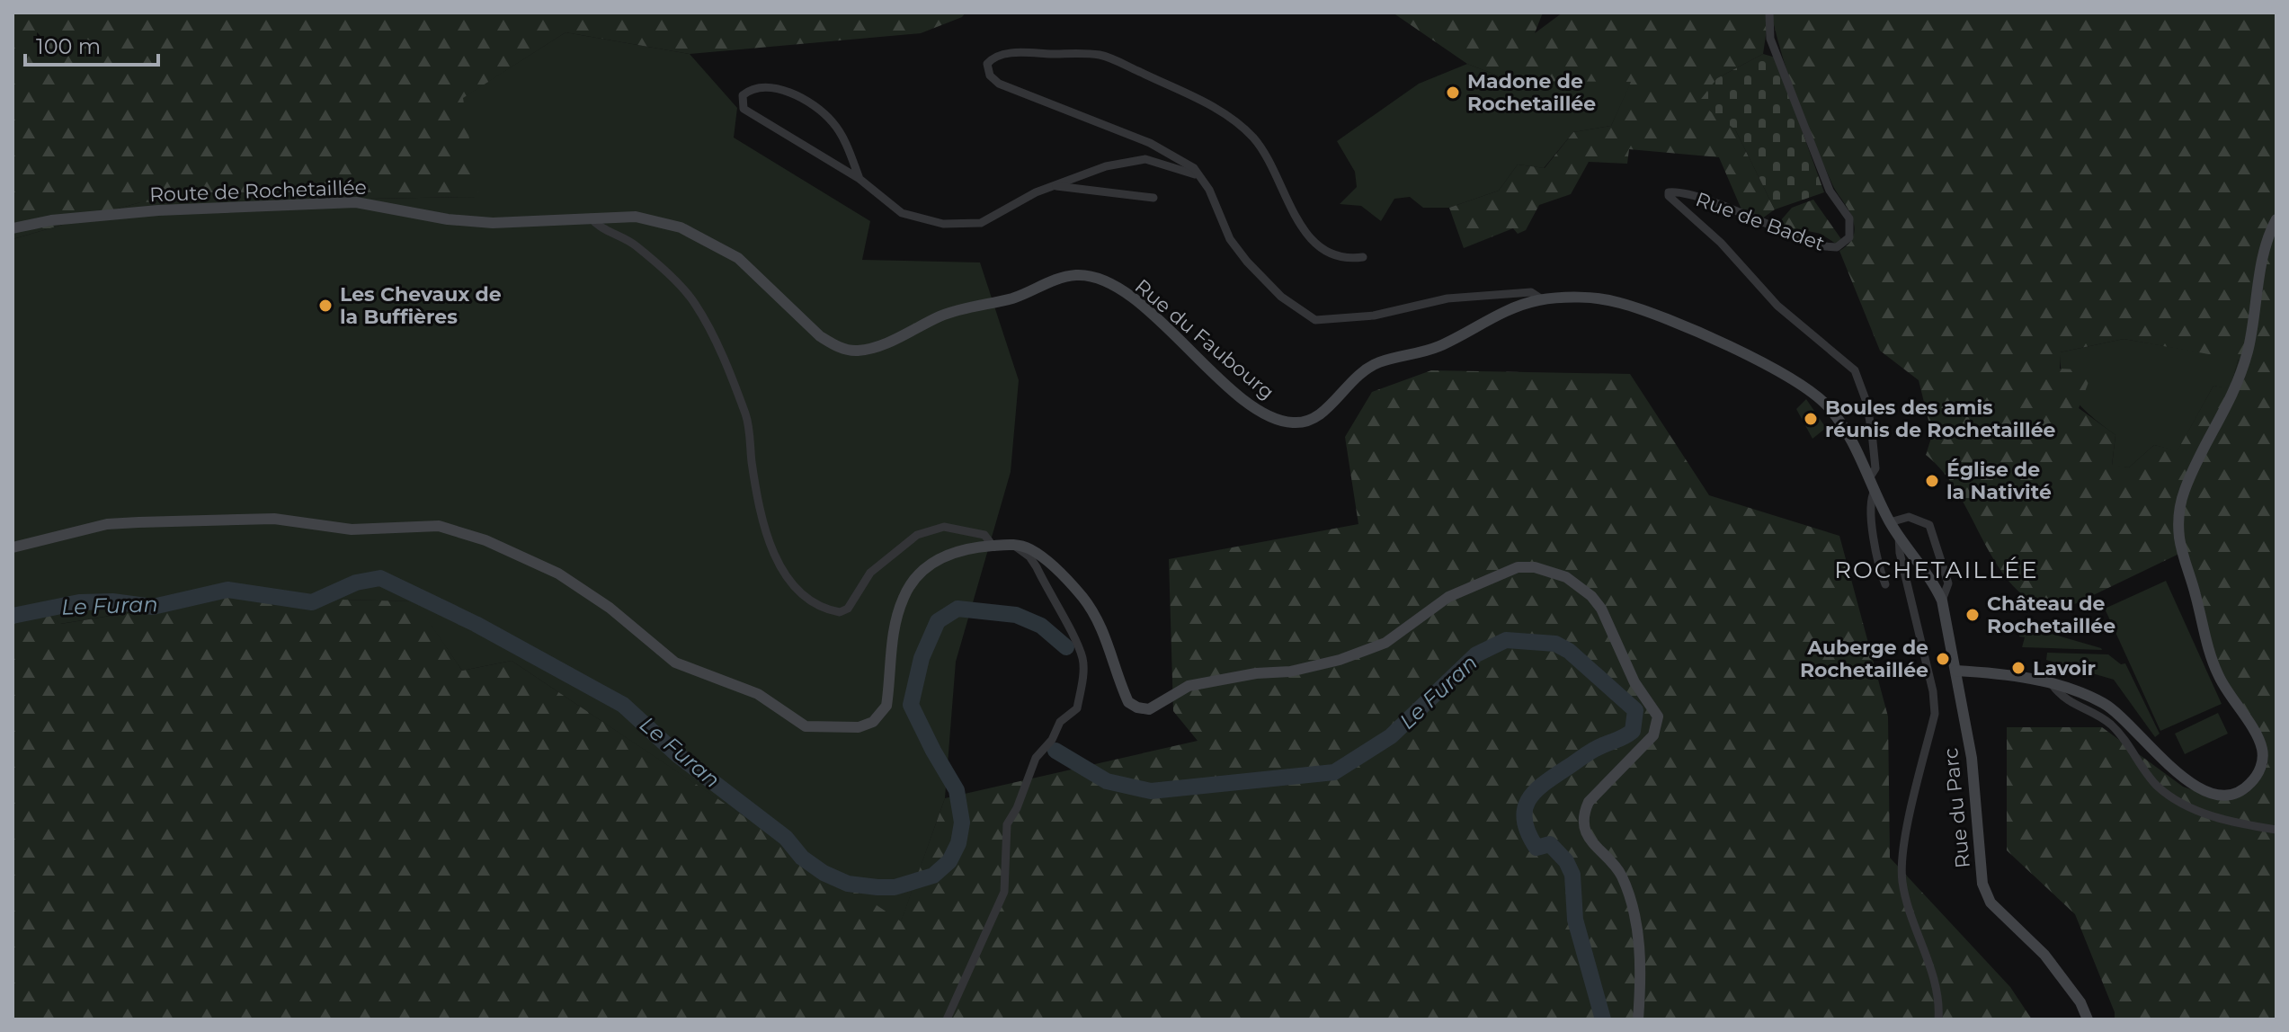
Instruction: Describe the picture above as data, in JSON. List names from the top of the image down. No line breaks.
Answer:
{"streets":{"main road":["Route de Rochetaillée","Rue du Faubourg","Rue du Parc"],"street":["Rue de Badet"]},"crossings":[["Route de Rochetaillée","Rue du Faubourg"],["Rue de Badet","Rue du Faubourg"],["Rue du Faubourg","Rue du Parc"]],"districts":["ROCHETAILLÉE"],"water":["Le Furan"],"places":["Madone de Rochetaillée","Les Chevaux de la Buffières","Boules des amis réunis de Rochetaillée","Église de la Nativité","Château de Rochetaillée","Auberge de Rochetaillée","Lavoir"],"scale_bar":"100 m"}
